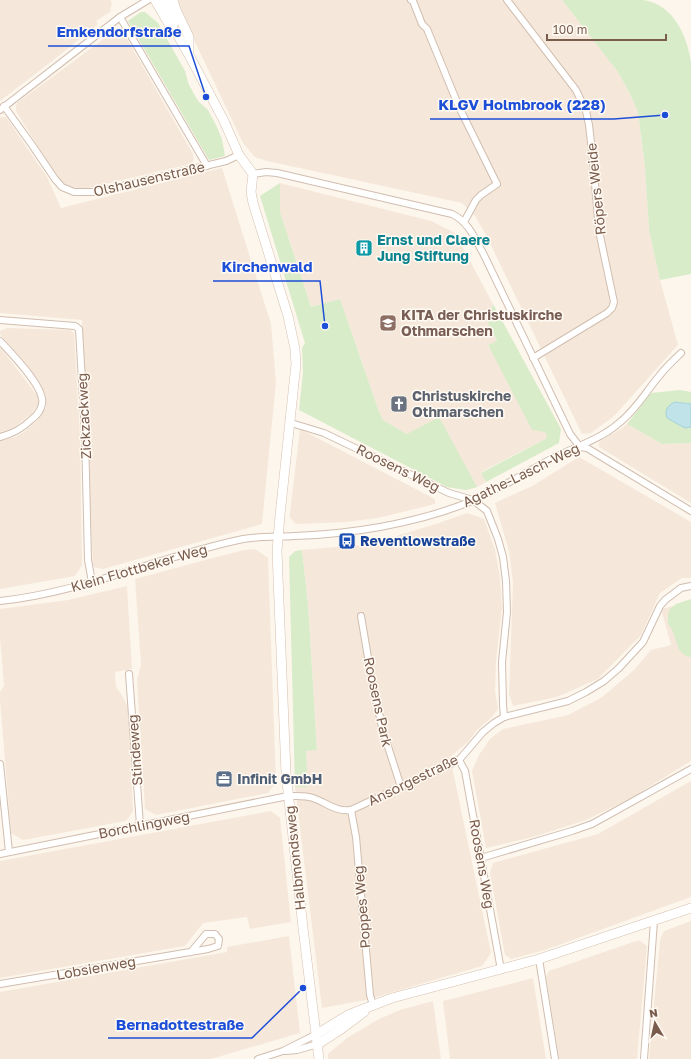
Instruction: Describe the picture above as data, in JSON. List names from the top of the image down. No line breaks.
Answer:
{"streets":{"street":["Olshausenstraße","Röpers Weide","Zickzackweg","Roosens Weg","Agathe-Lasch-Weg","Klein Flottbeker Weg","Roosens Park","Stindeweg","Ansorgestraße","Borchlingweg","Halbmondsweg","Poppes Weg","Lobsienweg"]},"crossings":[["Zickzackweg","Klein Flottbeker Weg"],["Roosens Weg","Agathe-Lasch-Weg"],["Roosens Weg","Ansorgestraße"],["Agathe-Lasch-Weg","Klein Flottbeker Weg"],["Agathe-Lasch-Weg","Halbmondsweg"],["Klein Flottbeker Weg","Halbmondsweg"],["Roosens Park","Ansorgestraße"],["Stindeweg","Borchlingweg"],["Ansorgestraße","Borchlingweg"],["Ansorgestraße","Halbmondsweg"],["Ansorgestraße","Poppes Weg"],["Borchlingweg","Halbmondsweg"]],"places":{"other":["Emkendorfstraße","KLGV Holmbrook (228)","Kirchenwald","Bernadottestraße"],"building":["Ernst und Claere Jung Stiftung"],"school or university":["KITA der Christuskirche Othmarschen"],"church":["Christuskirche Othmarschen"],"bus stop":["Reventlowstraße"],"office":["Infinit GmbH"]},"scale_bar":"100 m","north":"top"}
